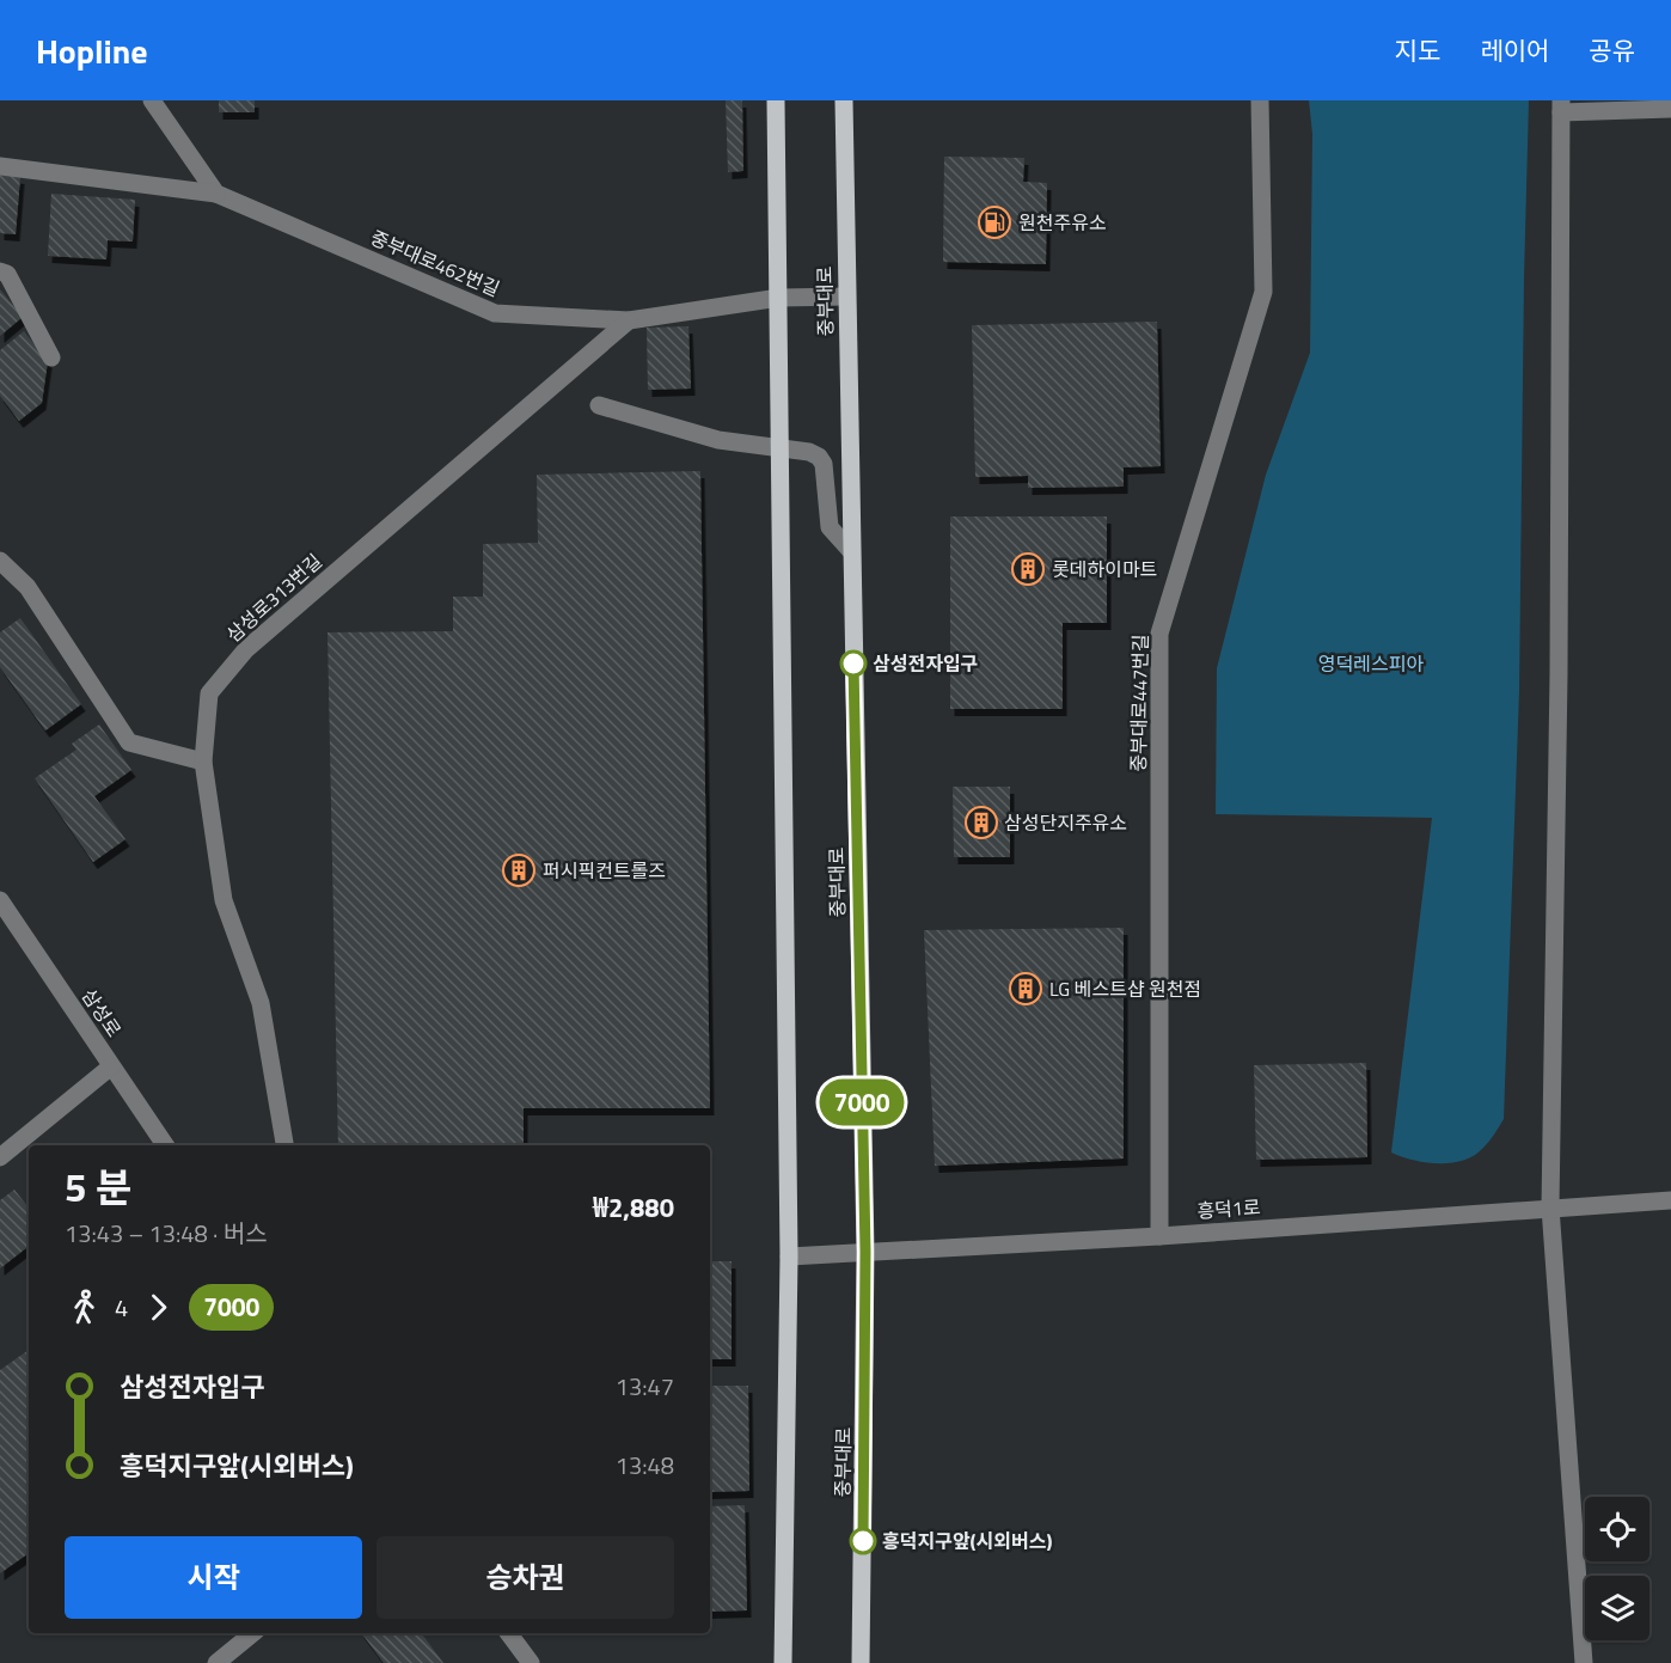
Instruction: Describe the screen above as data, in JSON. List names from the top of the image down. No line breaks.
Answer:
{"streets":{"main road":["중부대로"],"street":["중부대로462번길","삼성로313번길","중부대로447번길","삼성로","흥덕1로"]},"crossings":[["중부대로462번길","중부대로"],["중부대로462번길","삼성로313번길"],["중부대로","흥덕1로"],["중부대로447번길","흥덕1로"]],"parks":["영덕레스피아"],"places":{"fuel station":["원천주유소"],"building":["롯데하이마트","삼성단지주유소","퍼시픽컨트롤즈","LG 베스트샵 원천점"],"other":["삼성전자입구","흥덕지구앞(시외버스)"]},"lines":["bus line 7000"],"page":{"header":"Hopline","nav":["지도","레이어","공유"],"on_map":"7000","heading":["5 분","13:43 – 13:48 · 버스","₩2,880"],"legs":["4","7000"],"list":[{"name":"삼성전자입구","value":"13:47"},{"name":"흥덕지구앞(시외버스)","value":"13:48"}],"buttons":["시작","승차권"]}}
